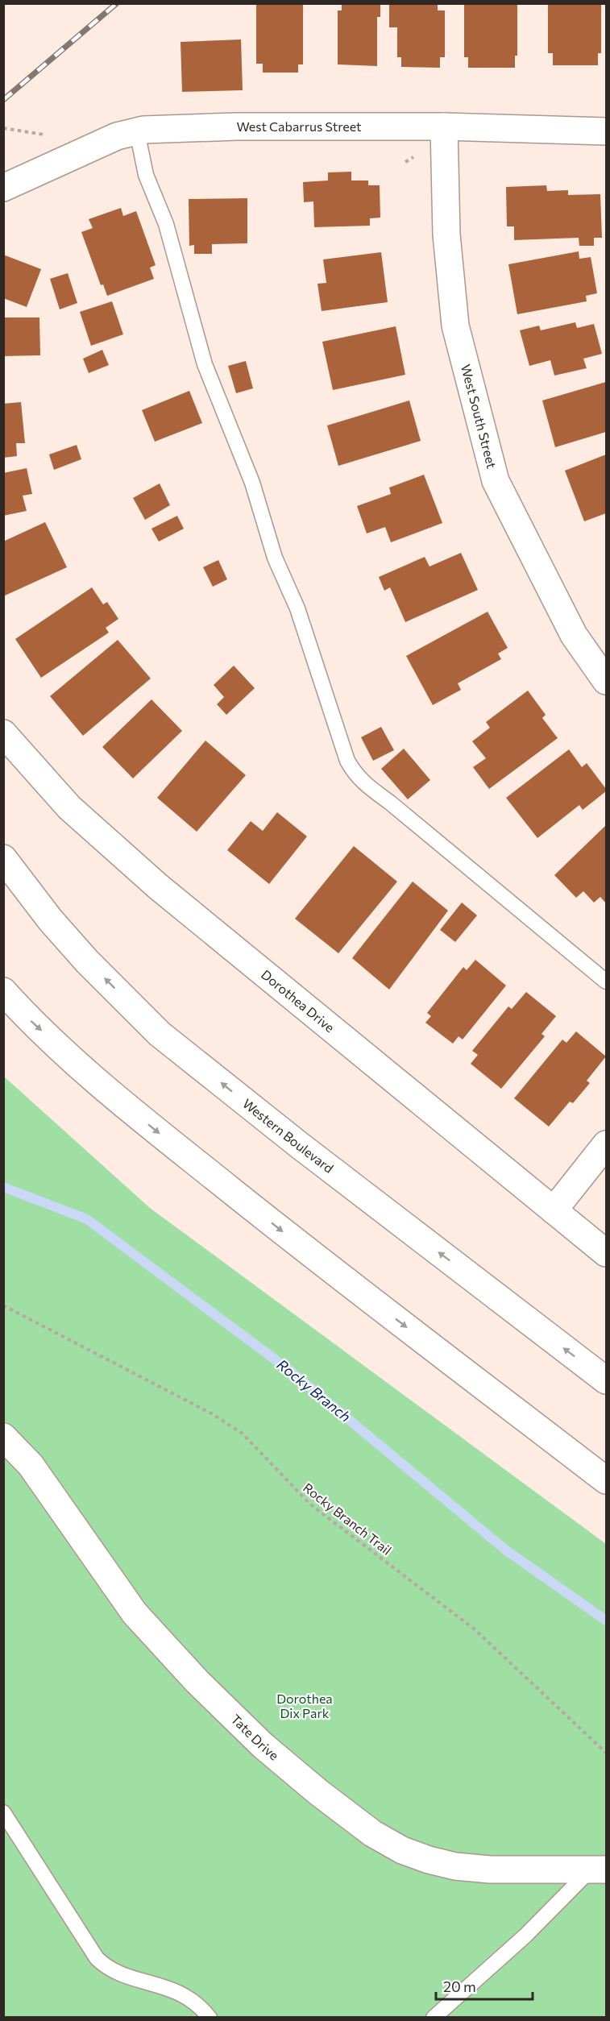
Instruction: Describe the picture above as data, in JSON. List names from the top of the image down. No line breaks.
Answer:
{"streets":{"street":["West Cabarrus Street","West South Street","Dorothea Drive","Western Boulevard","Tate Drive"],"path":["Rocky Branch Trail"]},"crossings":[["West Cabarrus Street","West South Street"]],"water":["Rocky Branch"],"parks":["Dorothea Dix Park"],"scale_bar":"20 m"}
